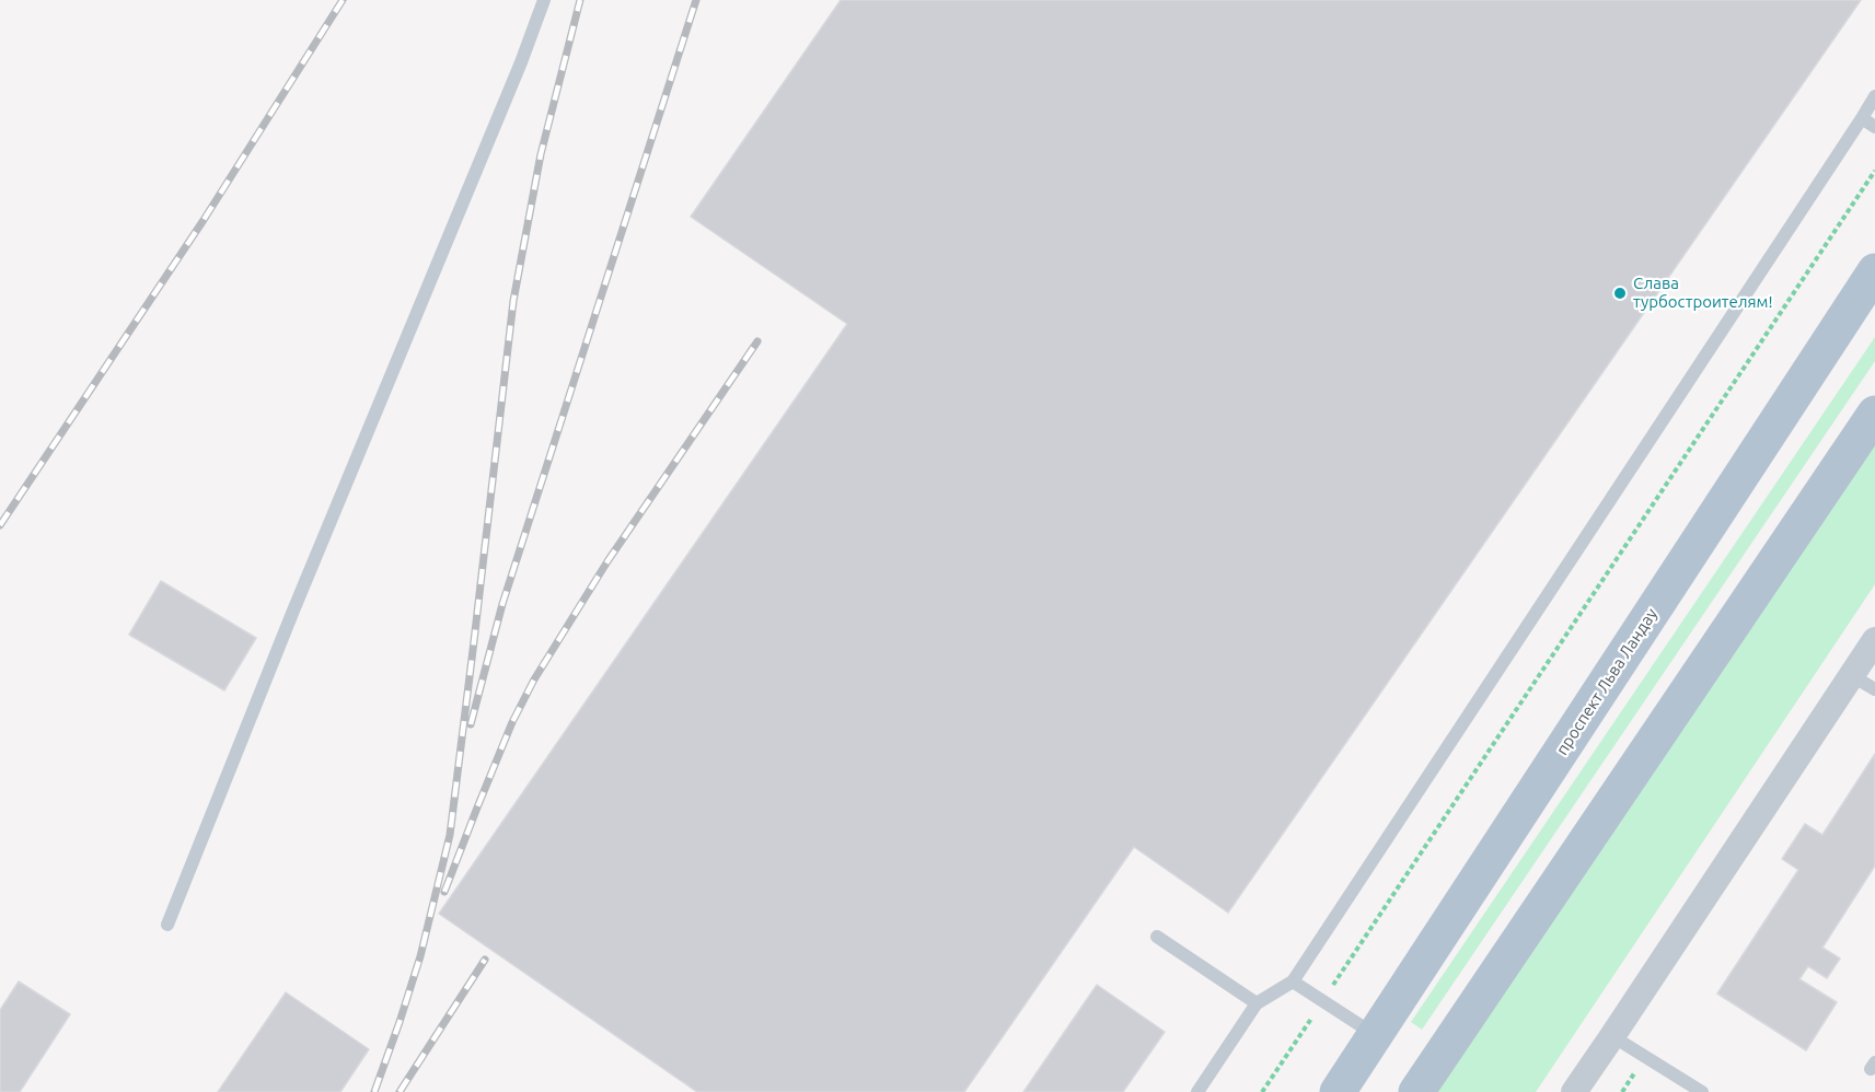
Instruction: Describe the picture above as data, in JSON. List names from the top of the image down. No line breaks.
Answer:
{"streets":{"main road":["проспект Льва Ландау"]},"places":["Слава турбостроителям!"]}
